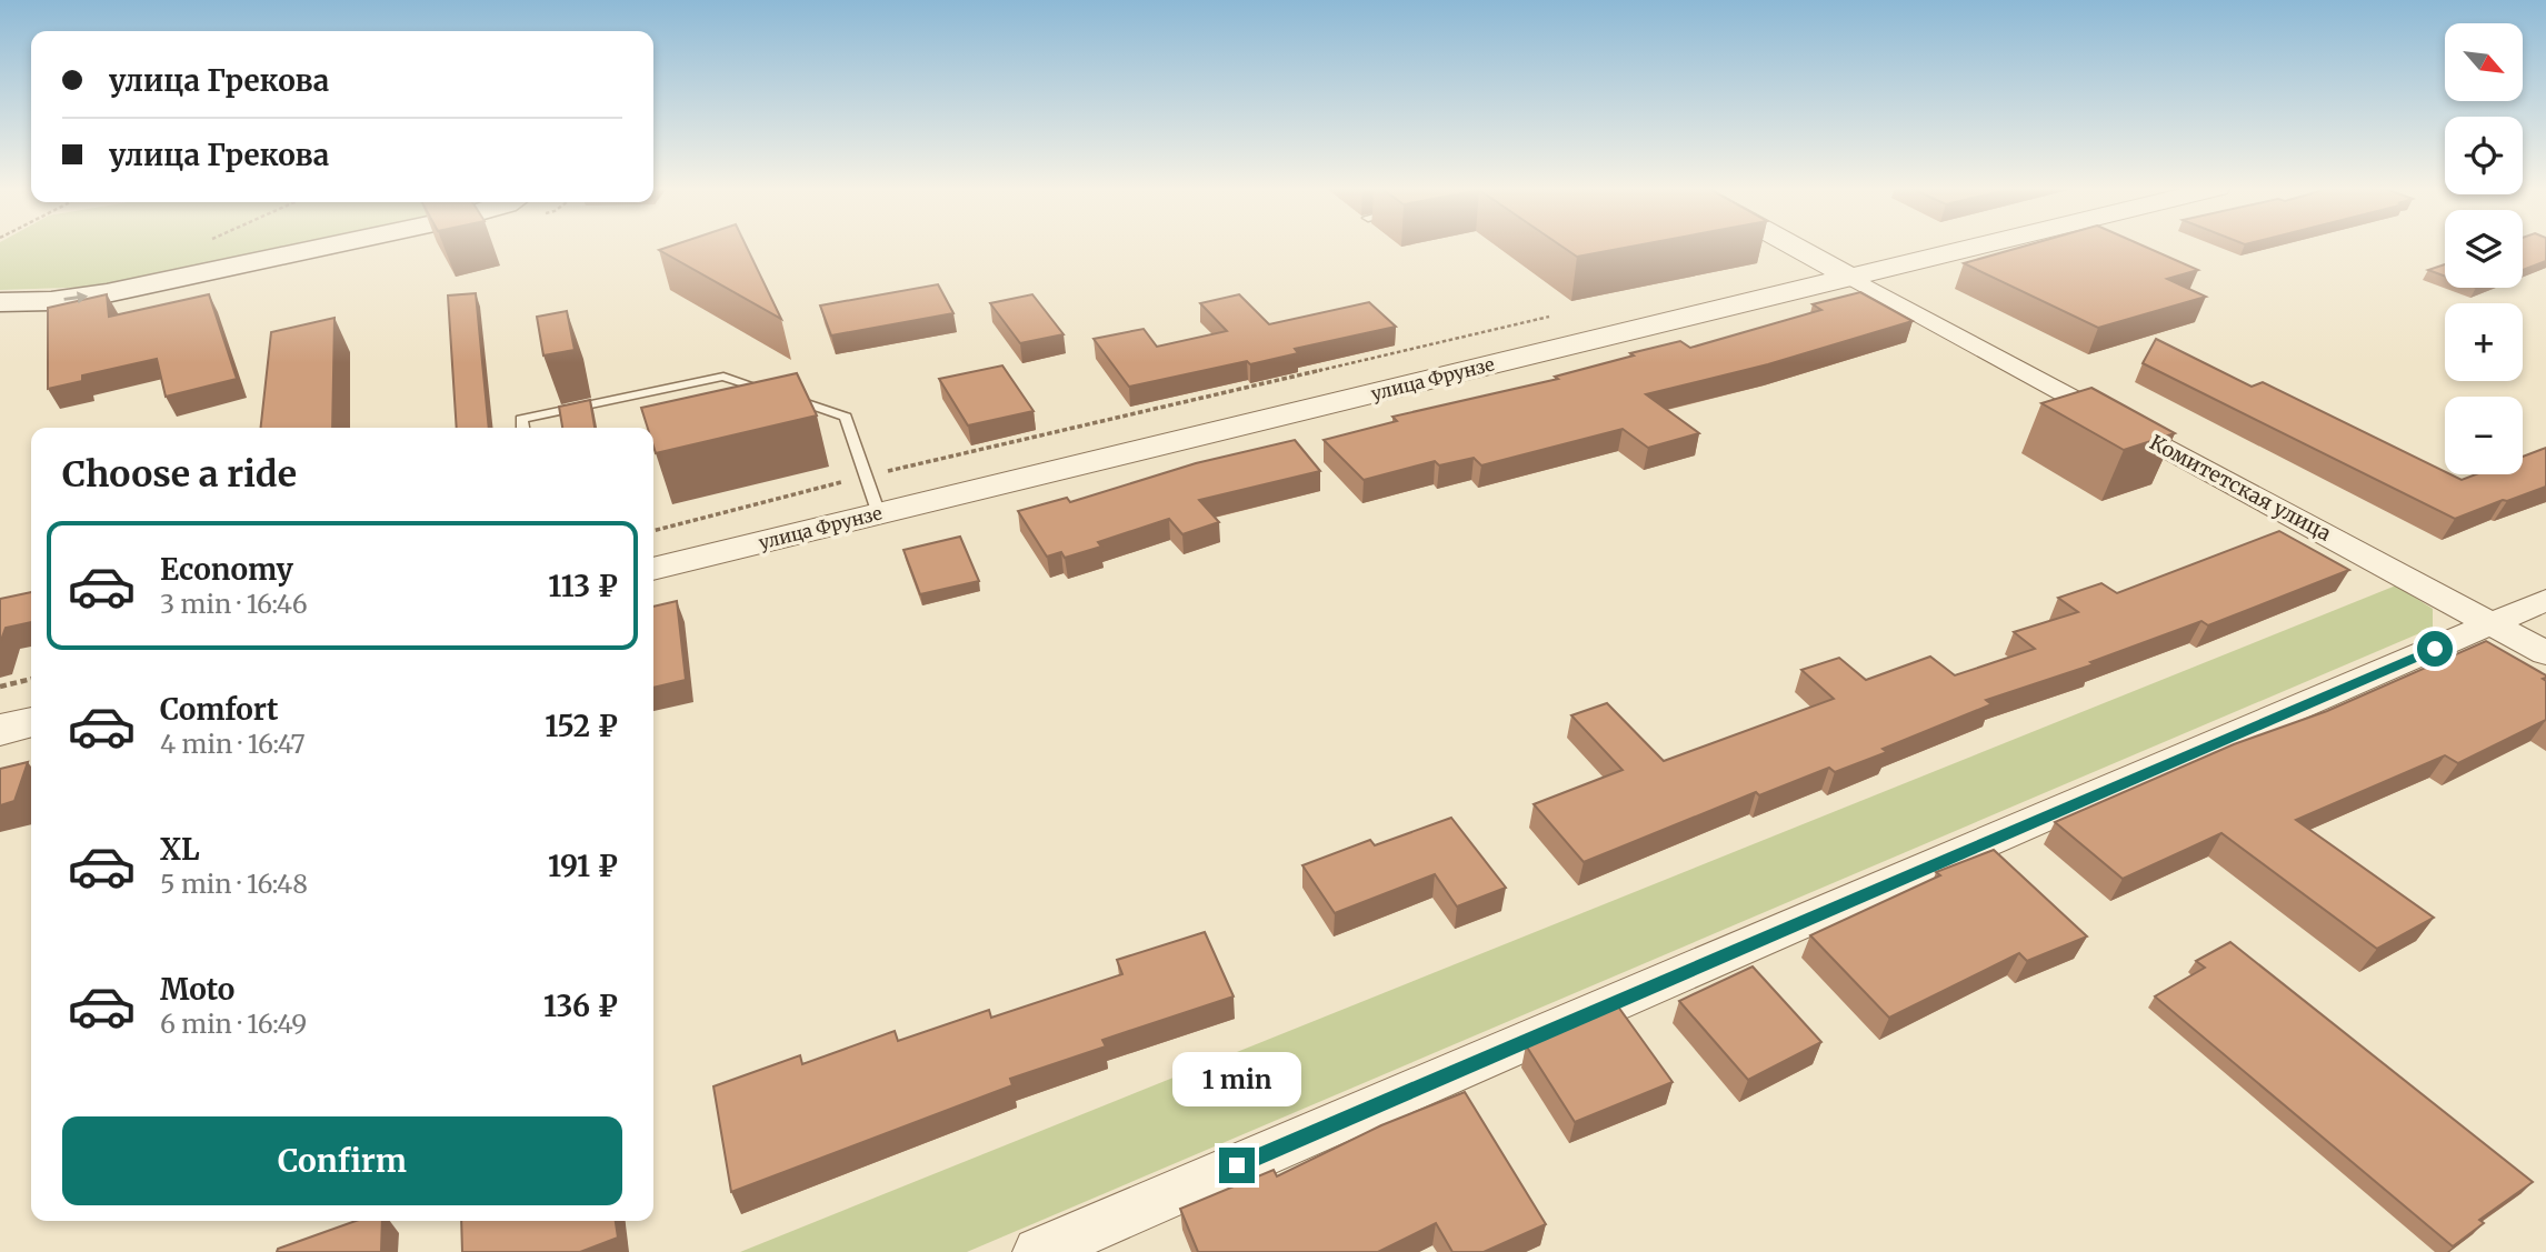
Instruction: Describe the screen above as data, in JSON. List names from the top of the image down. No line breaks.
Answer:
{"streets":{"street":["улица Фрунзе","Комитетская улица"]},"crossings":[["улица Фрунзе","Комитетская улица"]],"north":"bottom right","page":{"map_buttons":["+","−"],"banner":["улица Грекова","улица Грекова"],"heading":"Choose a ride","list":[{"name":"Economy","note":"3 min · 16:46","value":"113 ₽"},{"name":"Comfort","note":"4 min · 16:47","value":"152 ₽"},{"name":"XL","note":"5 min · 16:48","value":"191 ₽"},{"name":"Moto","note":"6 min · 16:49","value":"136 ₽"}],"bubble":"1 min","buttons":"Confirm"}}
